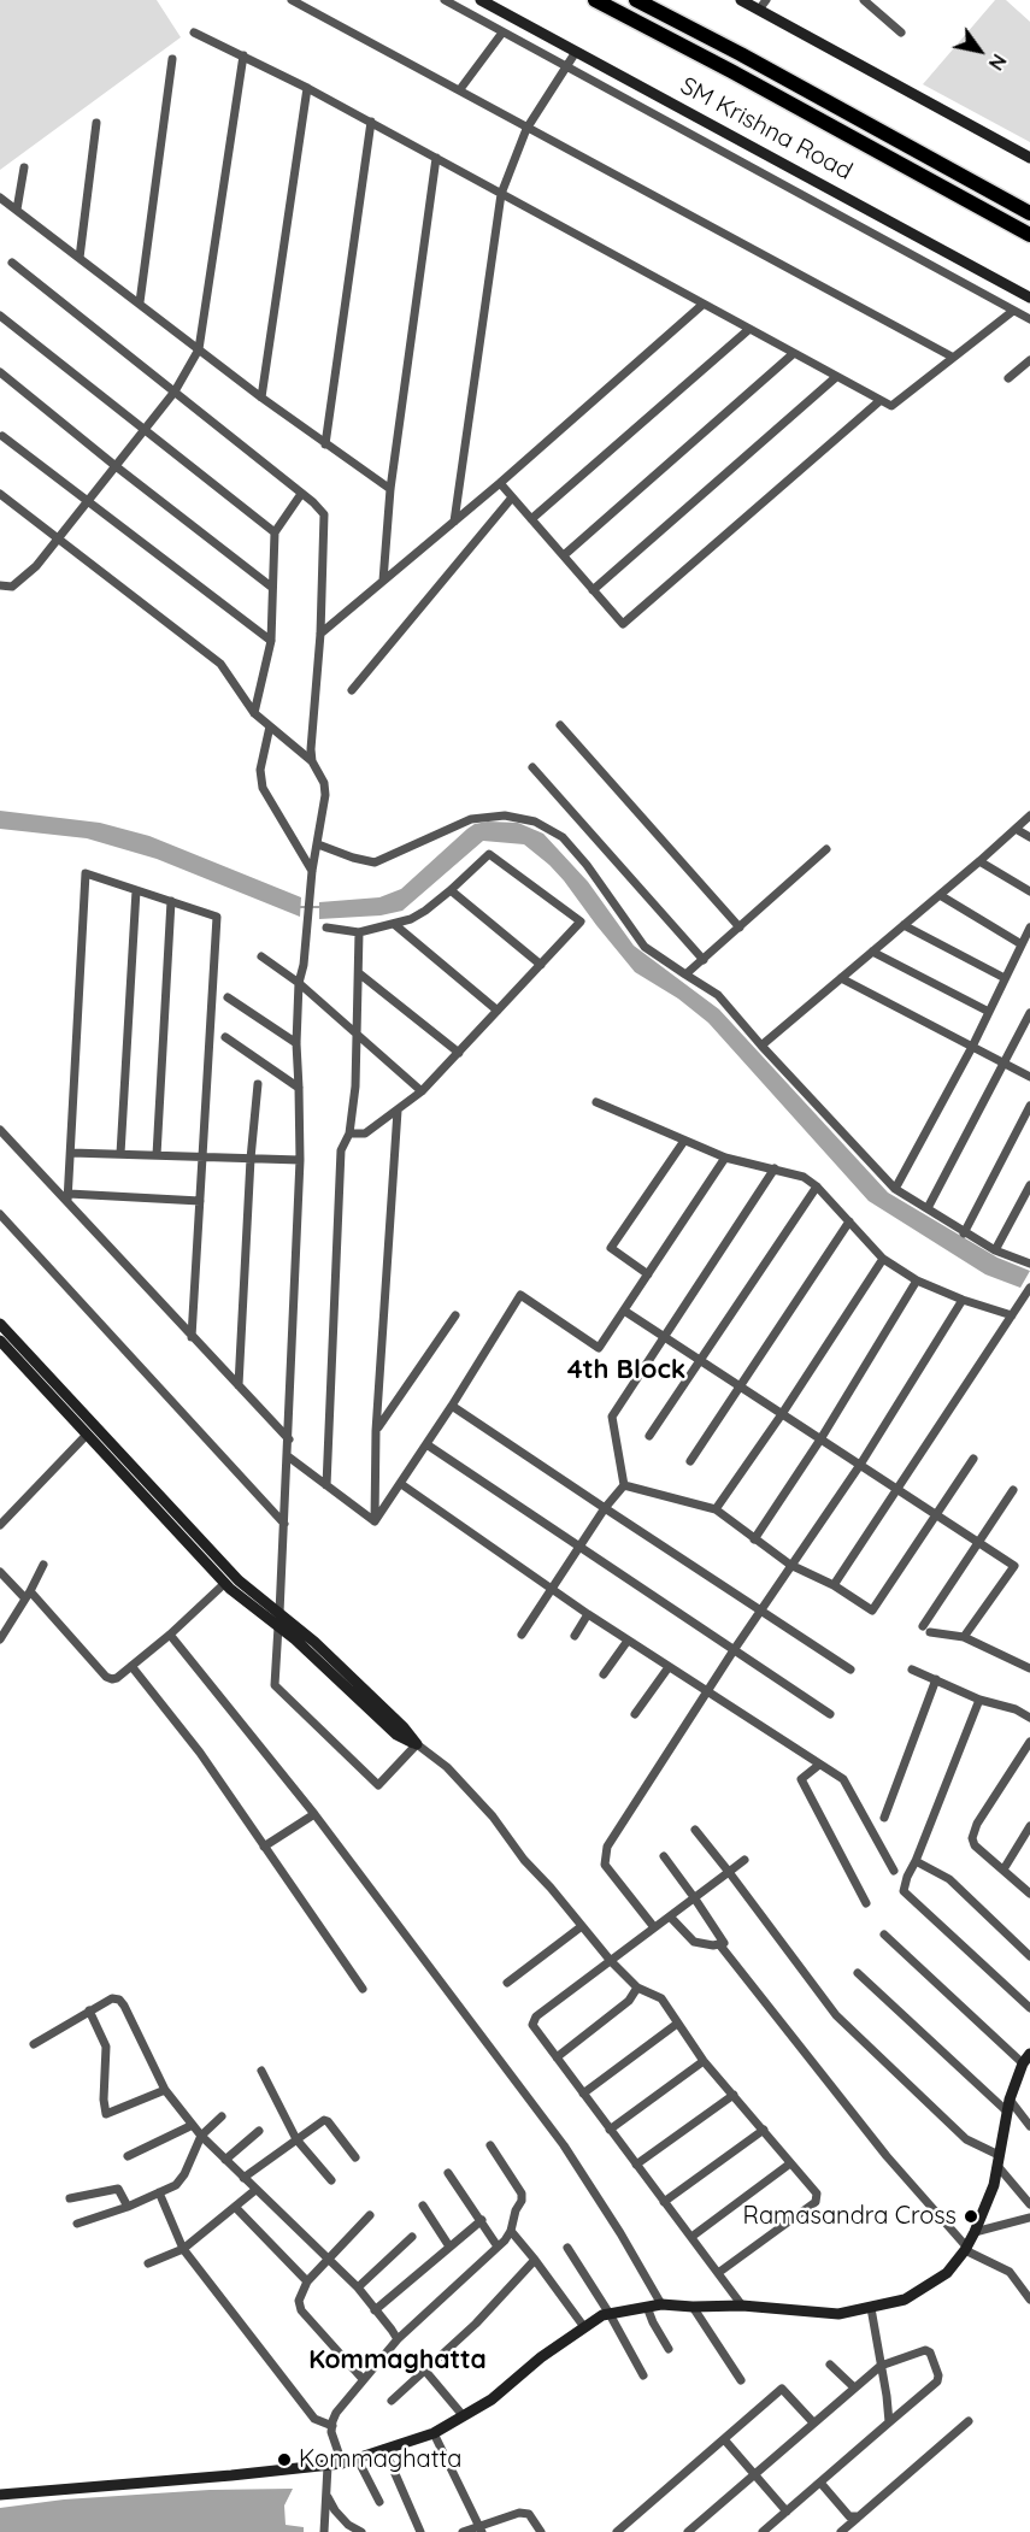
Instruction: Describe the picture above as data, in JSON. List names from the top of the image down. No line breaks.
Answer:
{"streets":{"highway":["SM Krishna Road"]},"districts":["4th Block","Kommaghatta"],"places":["Ramasandra Cross","Kommaghatta"],"north":"bottom right"}
